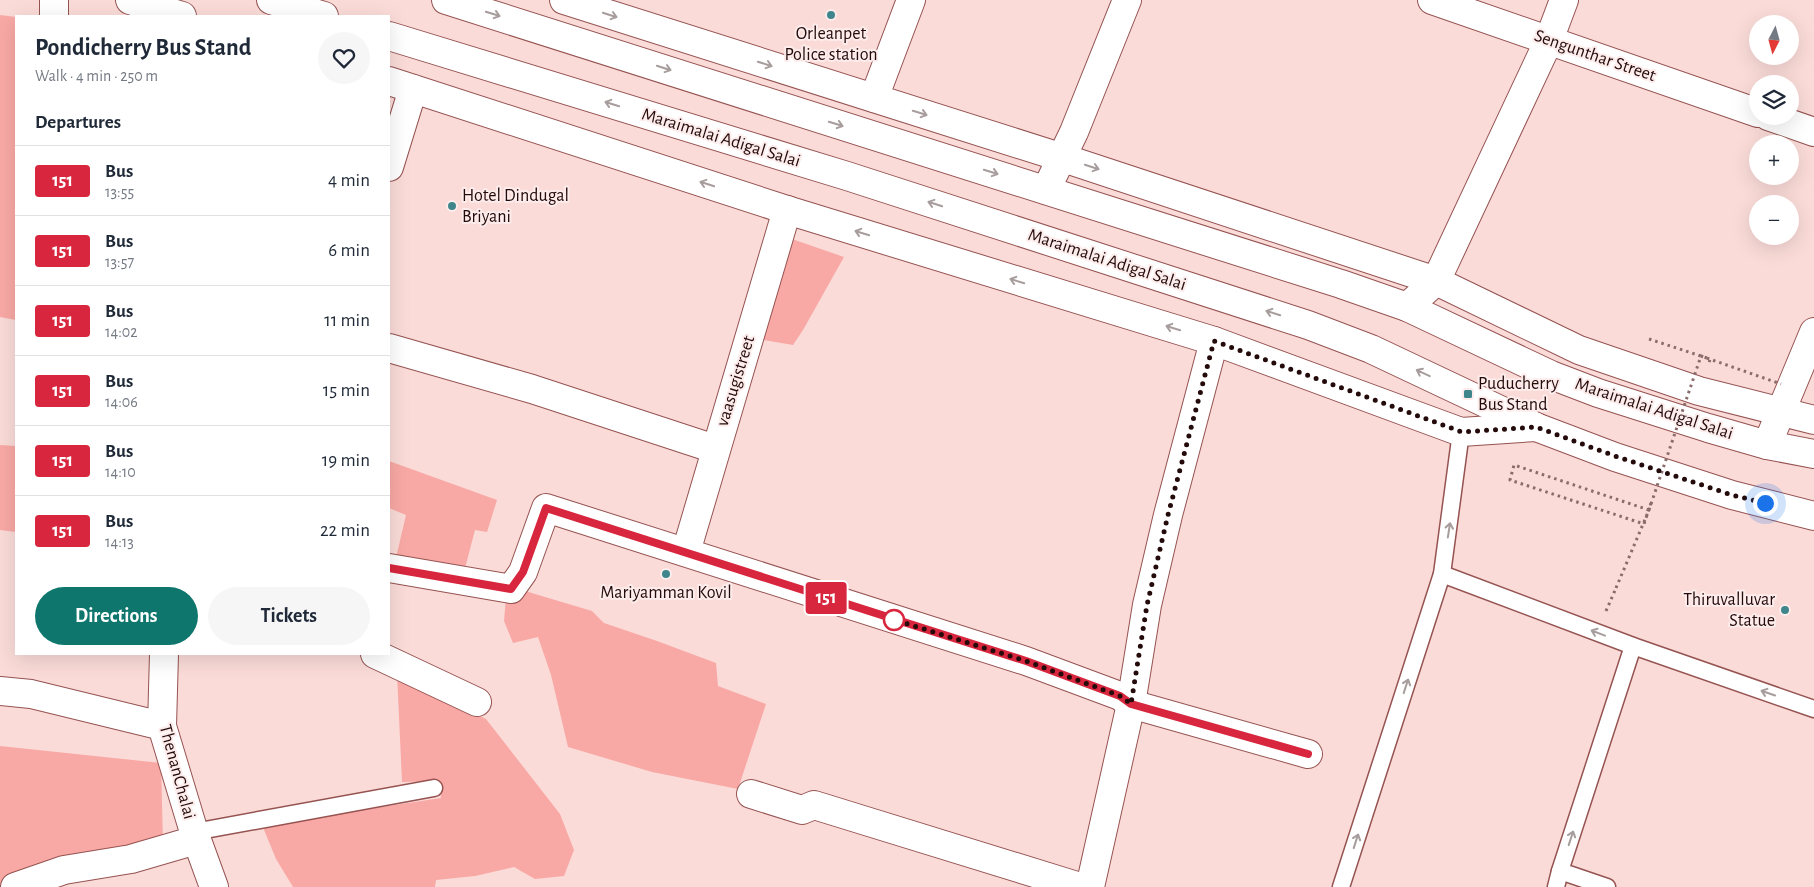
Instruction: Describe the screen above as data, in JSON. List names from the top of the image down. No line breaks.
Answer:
{"streets":{"street":["Sengunthar Street","Maraimalai Adigal Salai","vaasugistreet","ThenanChalai"]},"places":{"other":["Orleanpet Police station","Hotel Dindugal Briyani","Mariyamman Kovil","Thiruvalluvar Statue"],"transit":["Puducherry Bus Stand"]},"lines":["bus line 151"],"north":"bottom","page":{"on_map":"151","map_buttons":["+","−"],"heading":[["Pondicherry Bus Stand","Walk · 4 min · 250 m"],"Departures"],"list":[{"mark":"151","name":"Bus","note":"13:55","value":"4 min"},{"mark":"151","name":"Bus","note":"13:57","value":"6 min"},{"mark":"151","name":"Bus","note":"14:02","value":"11 min"},{"mark":"151","name":"Bus","note":"14:06","value":"15 min"},{"mark":"151","name":"Bus","note":"14:10","value":"19 min"},{"mark":"151","name":"Bus","note":"14:13","value":"22 min"}],"buttons":["Directions","Tickets"]}}
